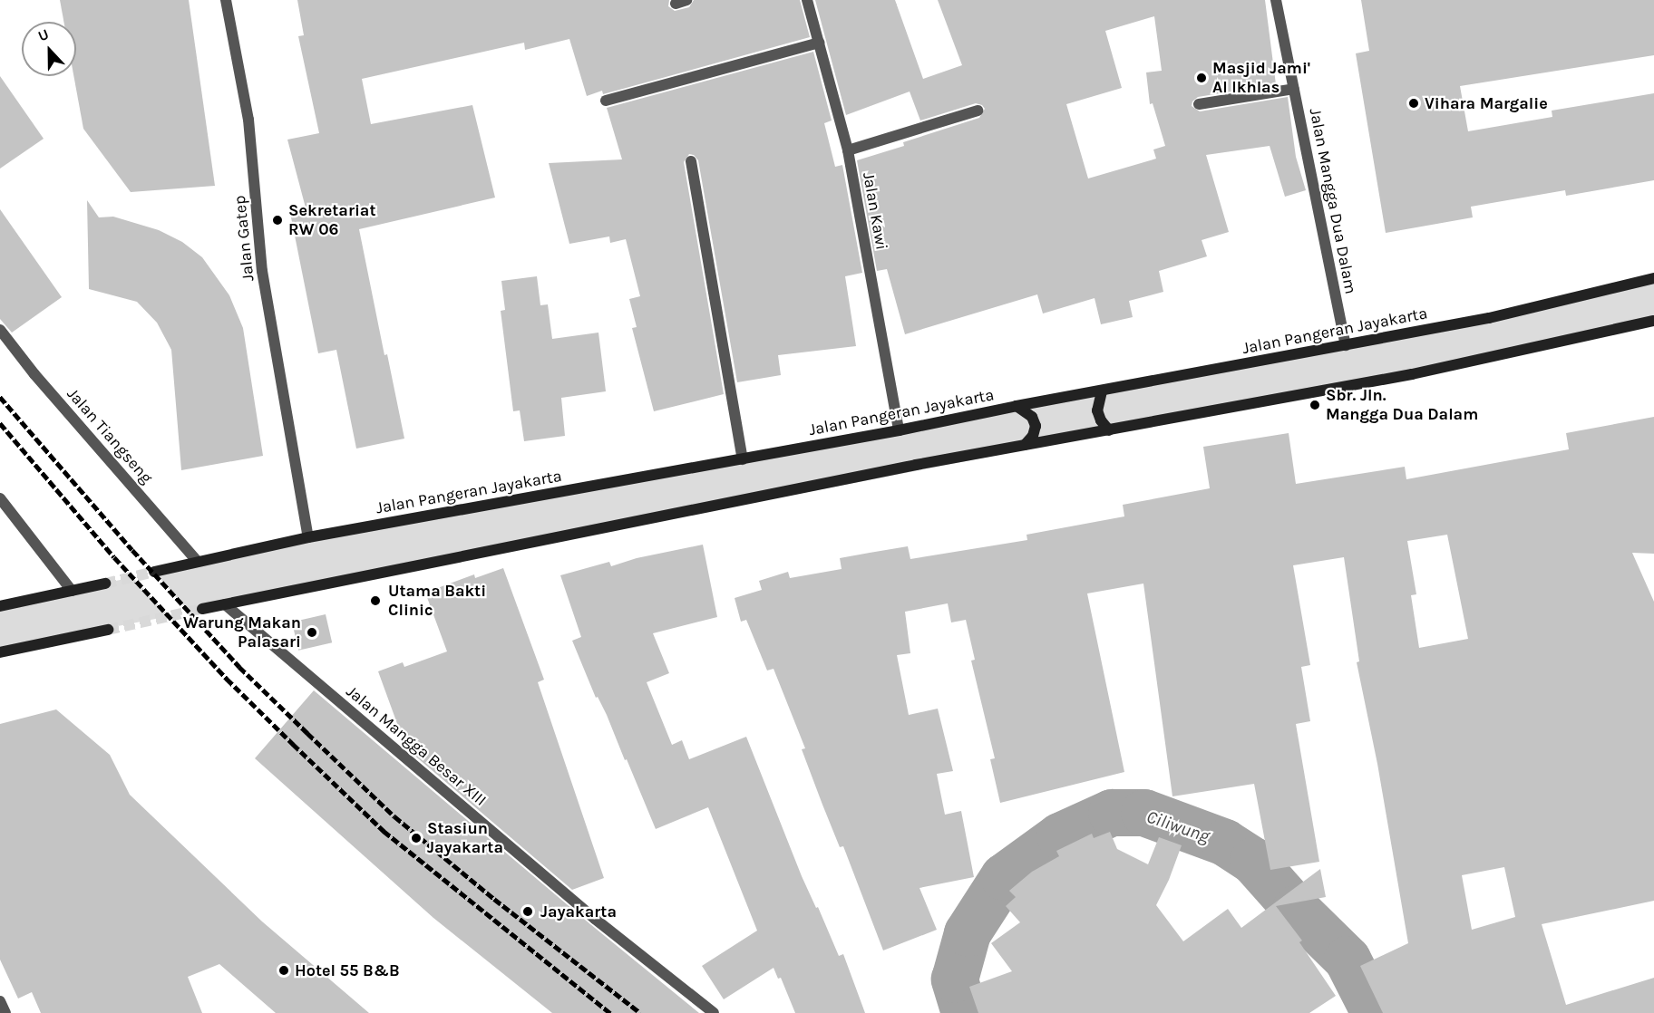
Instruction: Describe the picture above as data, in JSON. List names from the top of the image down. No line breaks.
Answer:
{"streets":{"main road":["Jalan Pangeran Jayakarta"],"street":["Jalan Mangga Dua Dalam","Jalan Kawi","Jalan Gatep","Jalan Tiangseng","Jalan Mangga Besar XIII"]},"crossings":[["Jalan Mangga Dua Dalam","Jalan Pangeran Jayakarta"],["Jalan Kawi","Jalan Pangeran Jayakarta"],["Jalan Gatep","Jalan Pangeran Jayakarta"],["Jalan Pangeran Jayakarta","Jalan Tiangseng"]],"water":["Ciliwung"],"places":["Masjid Jami' Al Ikhlas","Vihara Margalie","Sekretariat RW 06","Sbr. Jln. Mangga Dua Dalam","Utama Bakti Clinic","Warung Makan Palasari","Stasiun Jayakarta","Jayakarta","Hotel 55 B&B"],"north":"top"}
